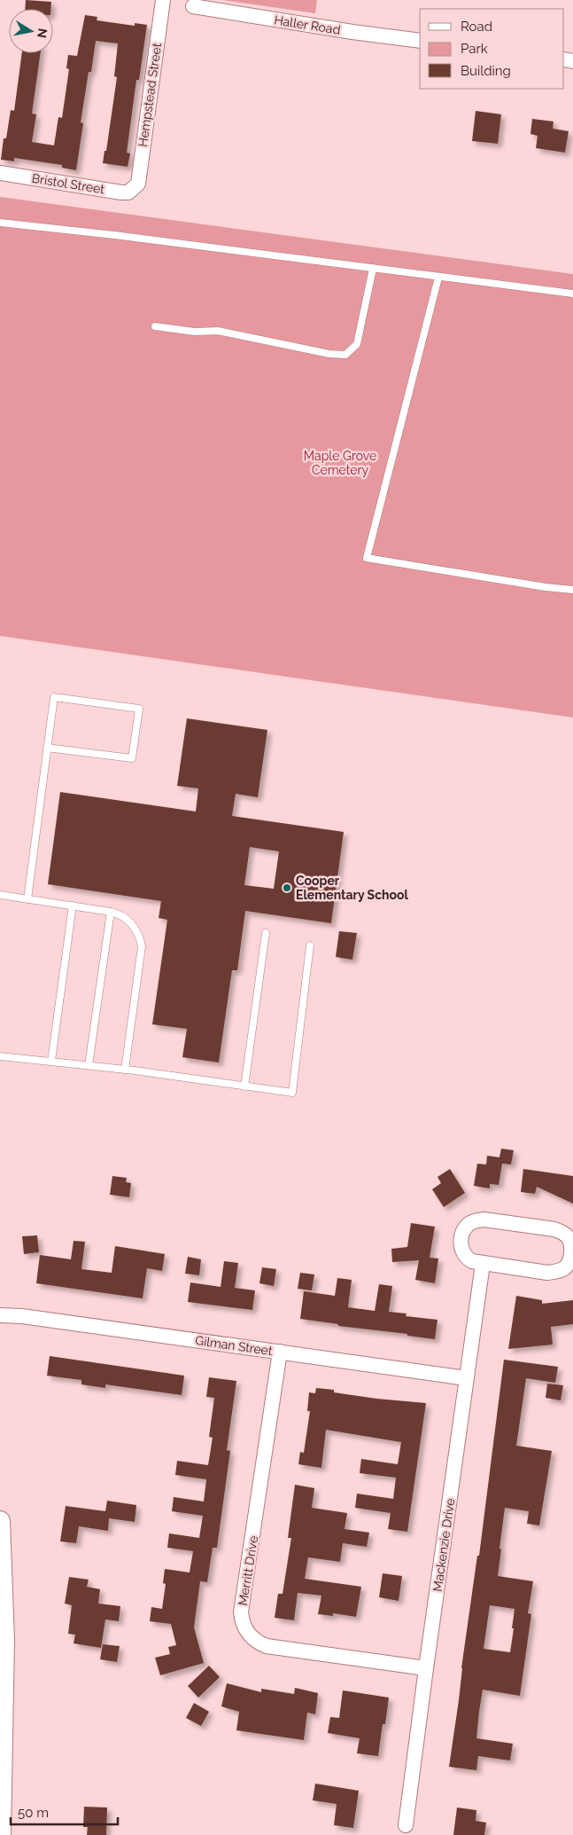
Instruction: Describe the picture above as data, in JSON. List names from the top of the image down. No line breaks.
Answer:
{"streets":{"street":["Haller Road","Hempstead Street","Bristol Street","Gilman Street","Mackenzie Drive","Merritt Drive"]},"crossings":[["Hempstead Street","Bristol Street"],["Gilman Street","Mackenzie Drive"],["Gilman Street","Merritt Drive"],["Mackenzie Drive","Merritt Drive"]],"parks":["Maple Grove Cemetery"],"places":["Cooper Elementary School"],"legend":["Road","Park","Building"],"scale_bar":"50 m","north":"right"}
